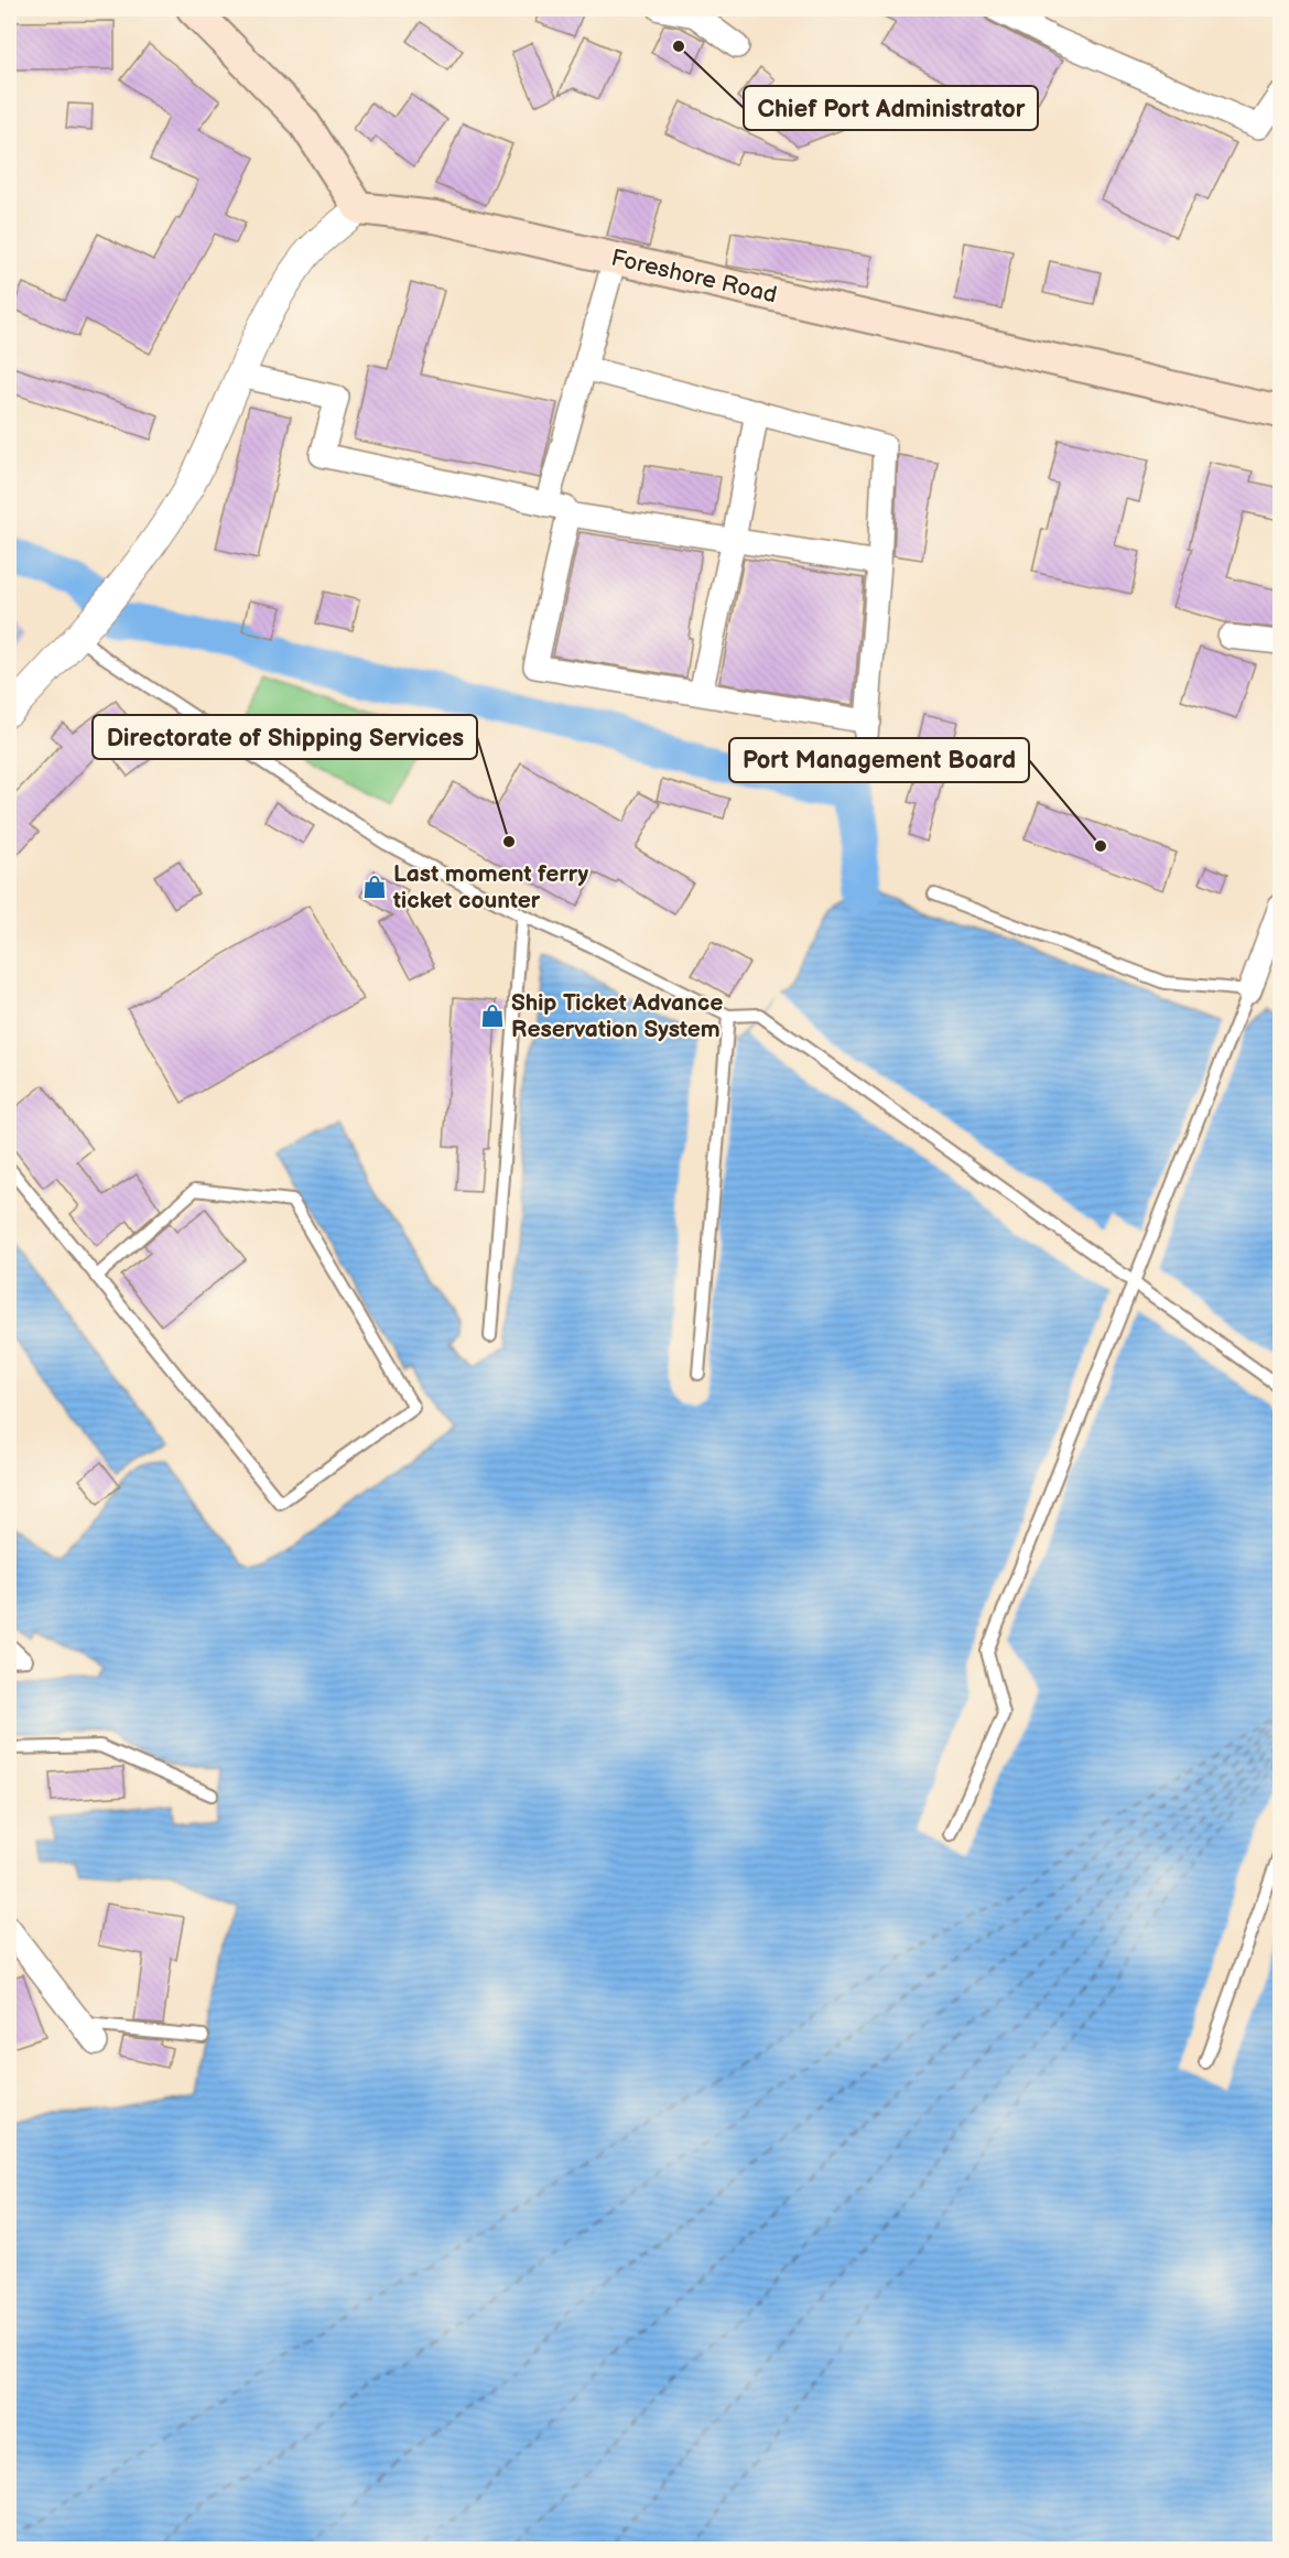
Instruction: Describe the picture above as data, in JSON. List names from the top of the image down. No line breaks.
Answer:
{"streets":{"main road":["Foreshore Road"]},"places":{"other":["Chief Port Administrator","Directorate of Shipping Services","Port Management Board"],"shop":["Last moment ferry ticket counter","Ship Ticket Advance Reservation System"]}}
